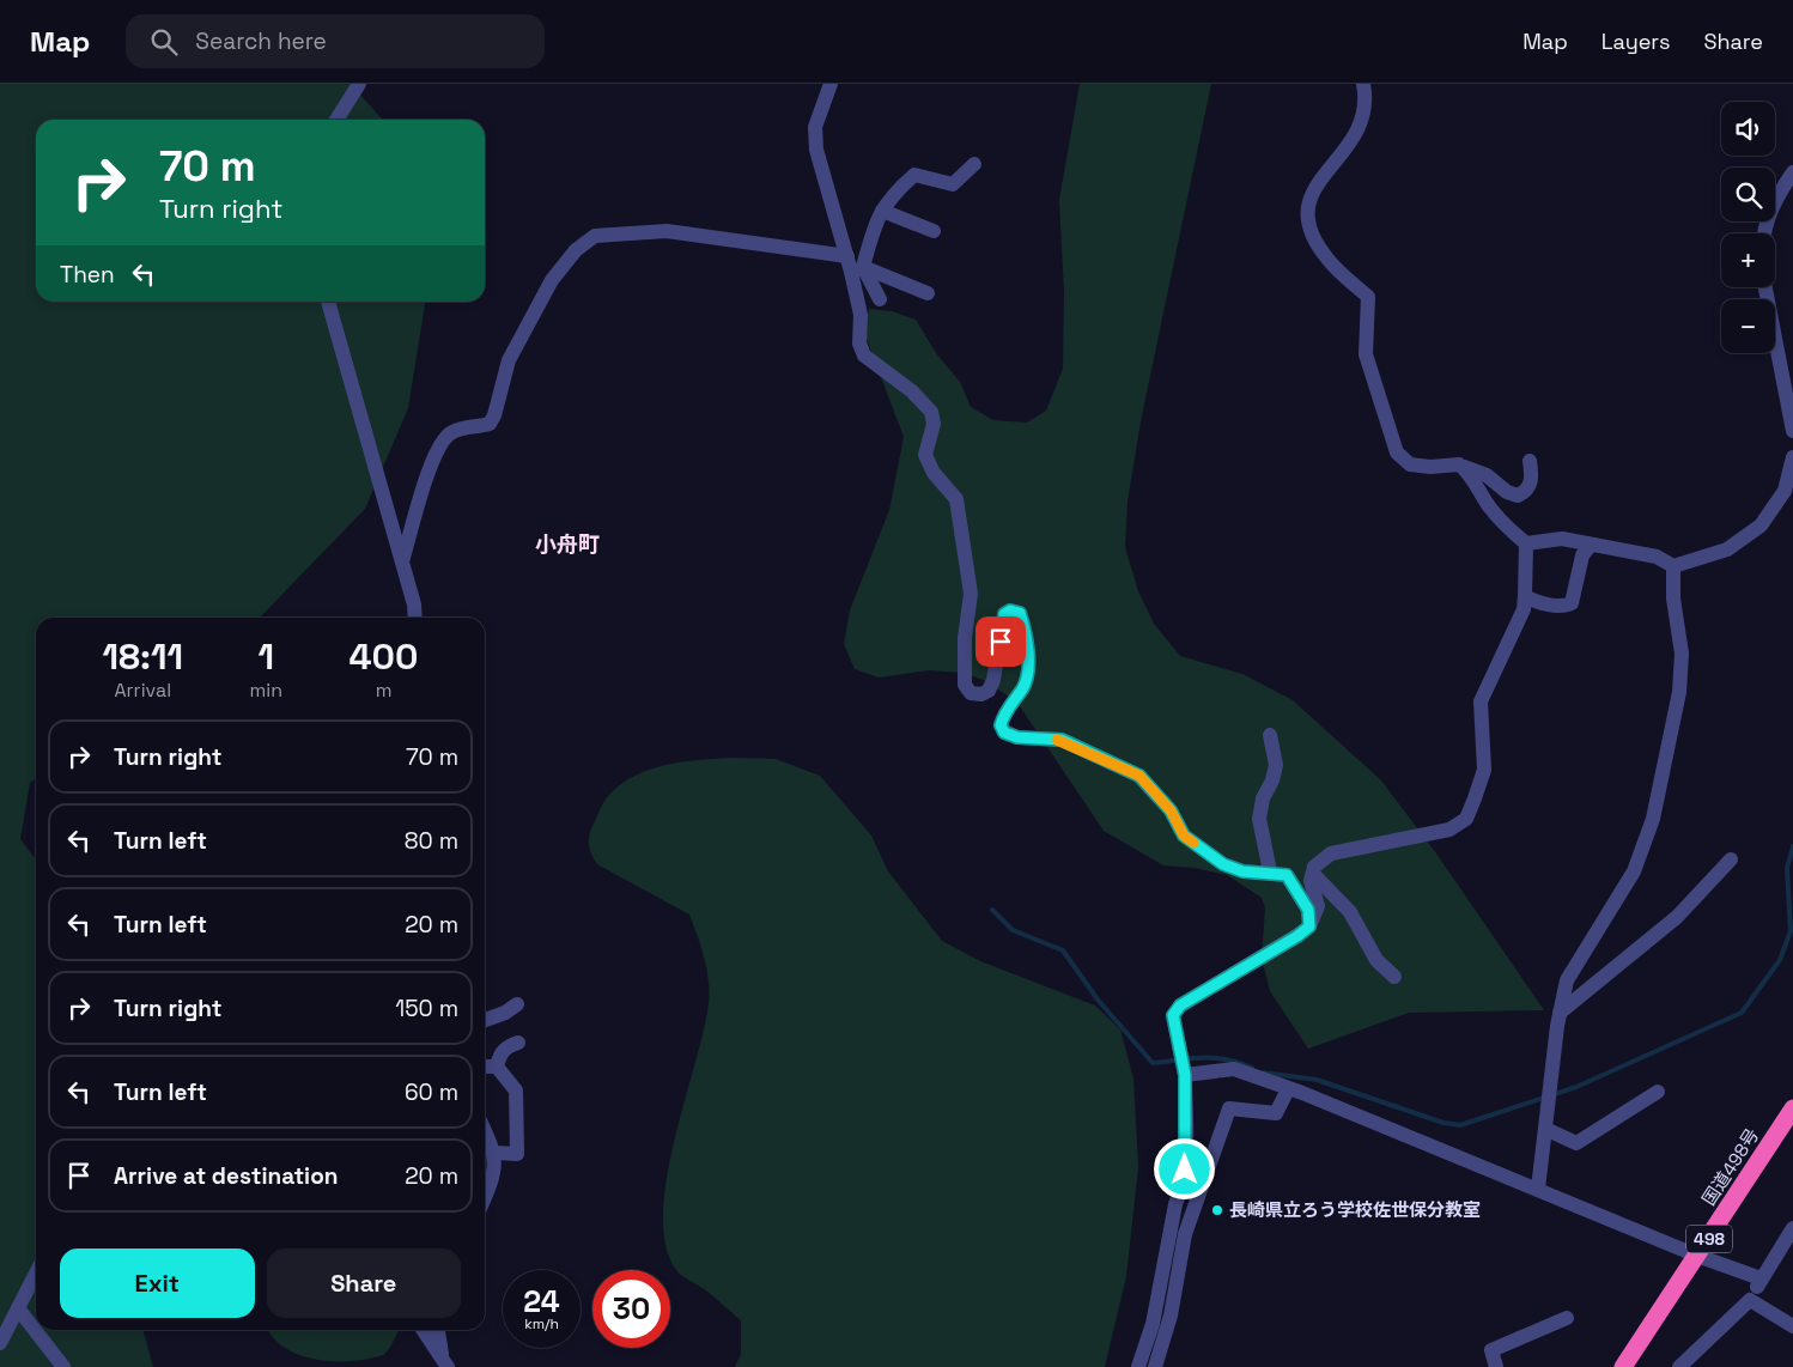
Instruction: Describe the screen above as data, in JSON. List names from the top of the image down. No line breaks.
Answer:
{"streets":{"highway":["国道498号","498"]},"districts":["小舟町"],"places":["長崎県立ろう学校佐世保分教室"],"page":{"header":"Map","search":"Search here","nav":["Map","Layers","Share"],"map_buttons":["+","−"],"turn":["70 m","Turn right"],"then":"Then","eta":["18:11","Arrival","1","min","400","m"],"list":[{"name":"Turn right","value":"70 m"},{"name":"Turn left","value":"80 m"},{"name":"Turn left","value":"20 m"},{"name":"Turn right","value":"150 m"},{"name":"Turn left","value":"60 m"},{"name":"Arrive at destination","value":"20 m"}],"buttons":["Exit","Share"],"speed":"24 km/h","limit":"30"}}
